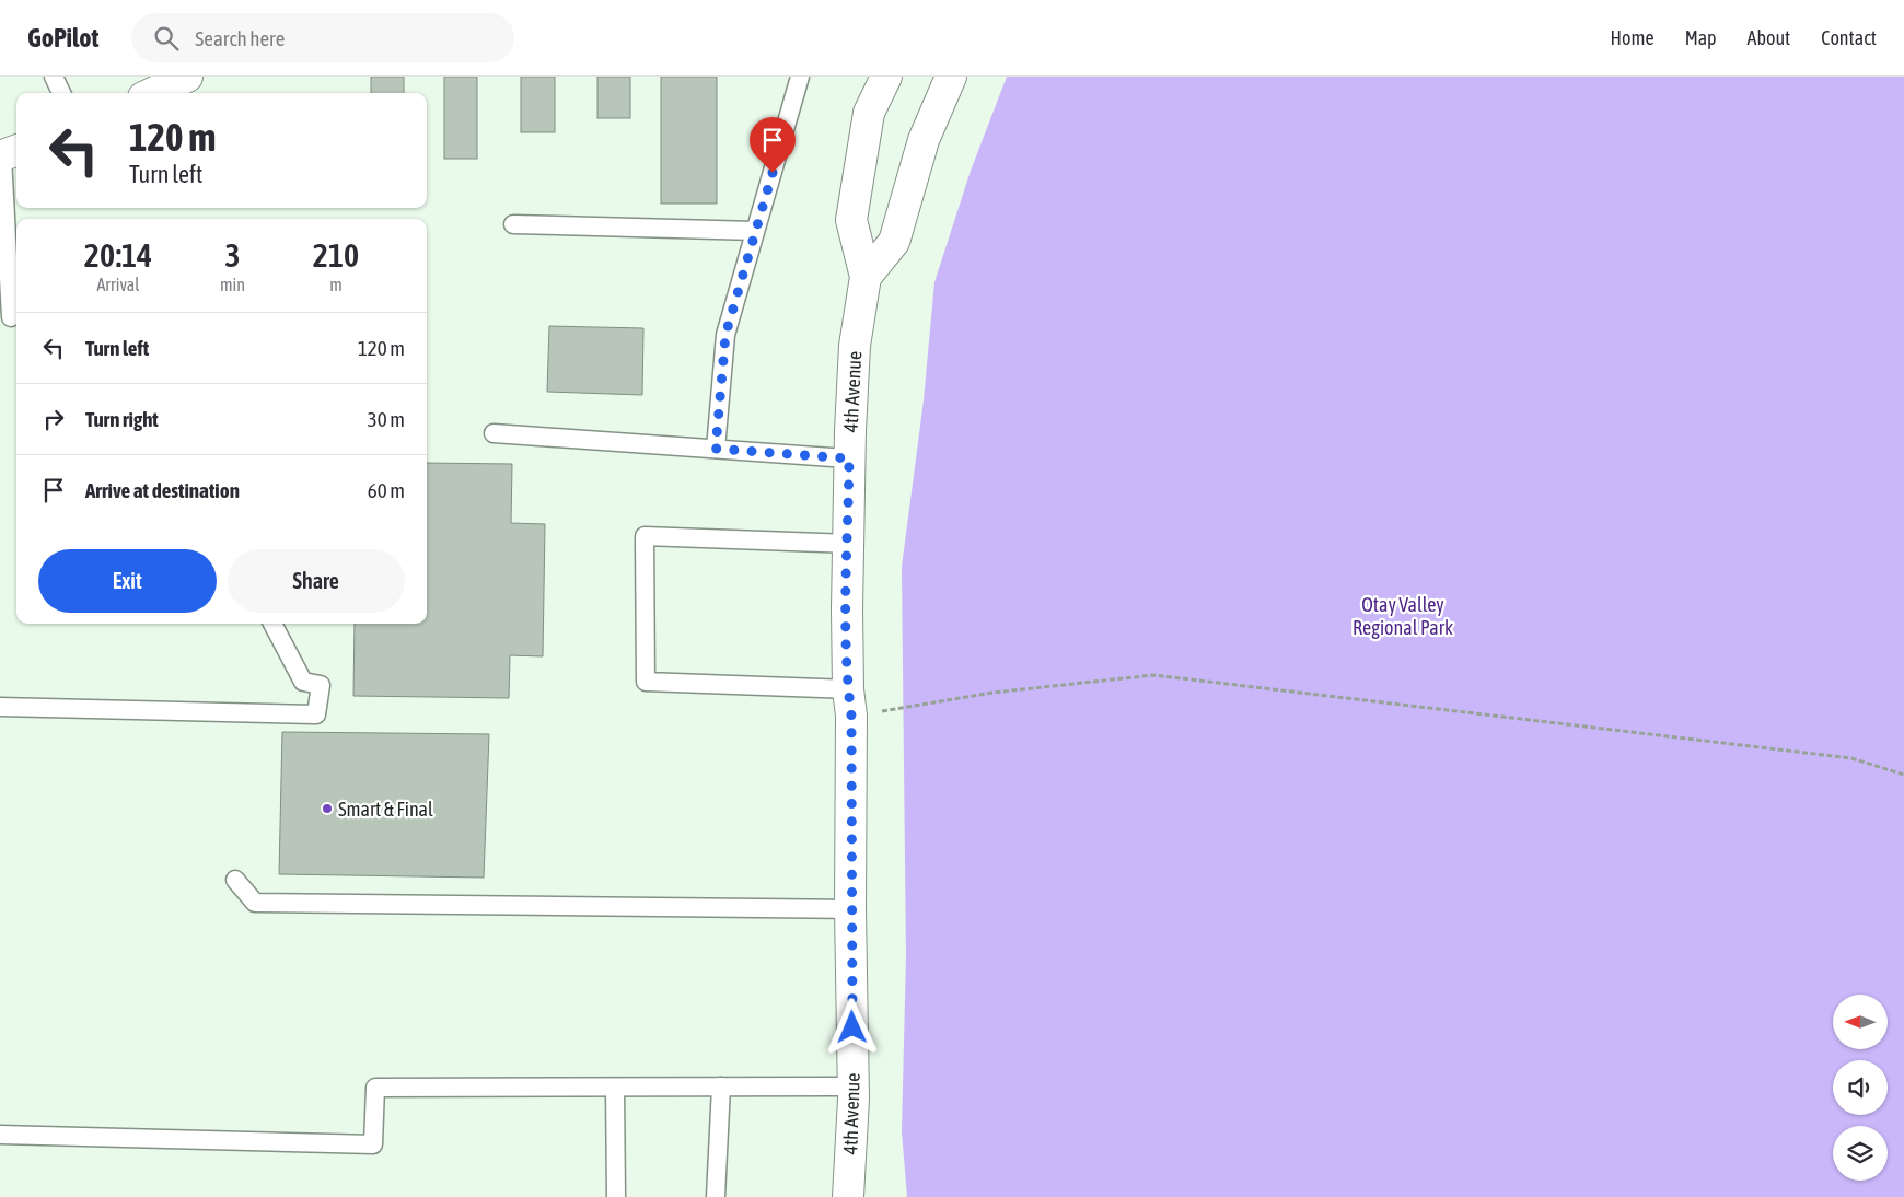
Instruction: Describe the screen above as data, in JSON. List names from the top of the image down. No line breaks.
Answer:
{"streets":{"main road":["4th Avenue"]},"parks":["Otay Valley Regional Park"],"places":["Smart & Final"],"north":"left","page":{"header":"GoPilot","search":"Search here","nav":["Home","Map","About","Contact"],"turn":["120 m","Turn left"],"eta":["20:14","Arrival","3","min","210","m"],"list":[{"name":"Turn left","value":"120 m"},{"name":"Turn right","value":"30 m"},{"name":"Arrive at destination","value":"60 m"}],"buttons":["Exit","Share"]}}
